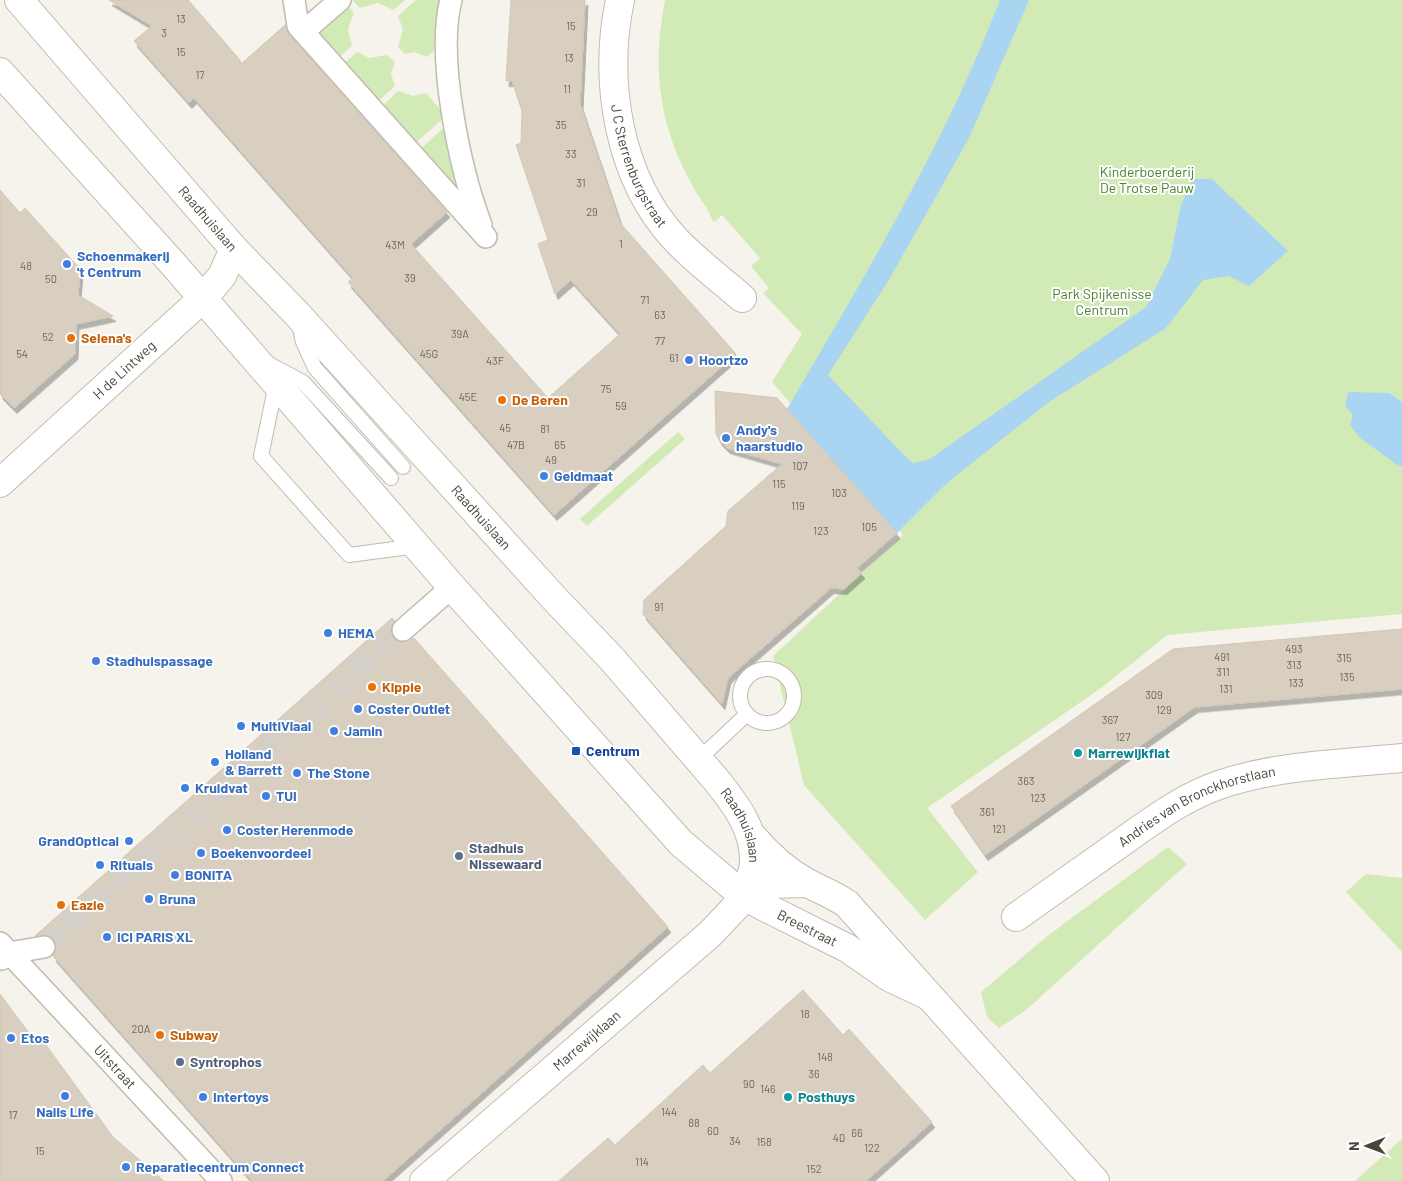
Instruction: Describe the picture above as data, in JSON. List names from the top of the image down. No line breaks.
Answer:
{"streets":{"street":["J C Sterrenburgstraat","Raadhuislaan","H de Lintweg","Andries van Bronckhorstlaan","Breestraat","Marrewijklaan","Uitstraat"]},"crossings":[["Raadhuislaan","H de Lintweg"],["Raadhuislaan","Breestraat"],["Raadhuislaan","Marrewijklaan"],["Breestraat","Marrewijklaan"]],"parks":["Kinderboerderij De Trotse Pauw","Park Spijkenisse Centrum"],"places":{"other":["Schoenmakerij 't Centrum","Selena's","Hoortzo","De Beren","Andy's haarstudio","Geldmaat","HEMA","Stadhuispassage","Kippie","Coster Outlet","MultiVlaai","Jamin","Marrewijkflat","Holland & Barrett","The Stone","Kruidvat","TUI","Coster Herenmode","GrandOptical","Boekenvoordeel","Stadhuis Nissewaard","Rituals","BONITA","Bruna","Eazie","ICI PARIS XL","Subway","Etos","Syntrophos","Nails Life","Intertoys","Posthuys","Reparatiecentrum Connect"],"transit":["Centrum"]},"house_numbers":["13","15","3","15","13","17","11","35","33","31","29","1","43M","48","39","50","71","63","39A","52","77","54","45G","61","43F","75","45E","59","45","81","47B","65","49","107","115","103","119","105","123","91","493","491","315","313","311","135","133","131","309","129","367","127","363","123","361","121","18","20A","148","36","90","146","144","17","88","60","66","40","34","158","122","15","114","152"],"north":"left"}
